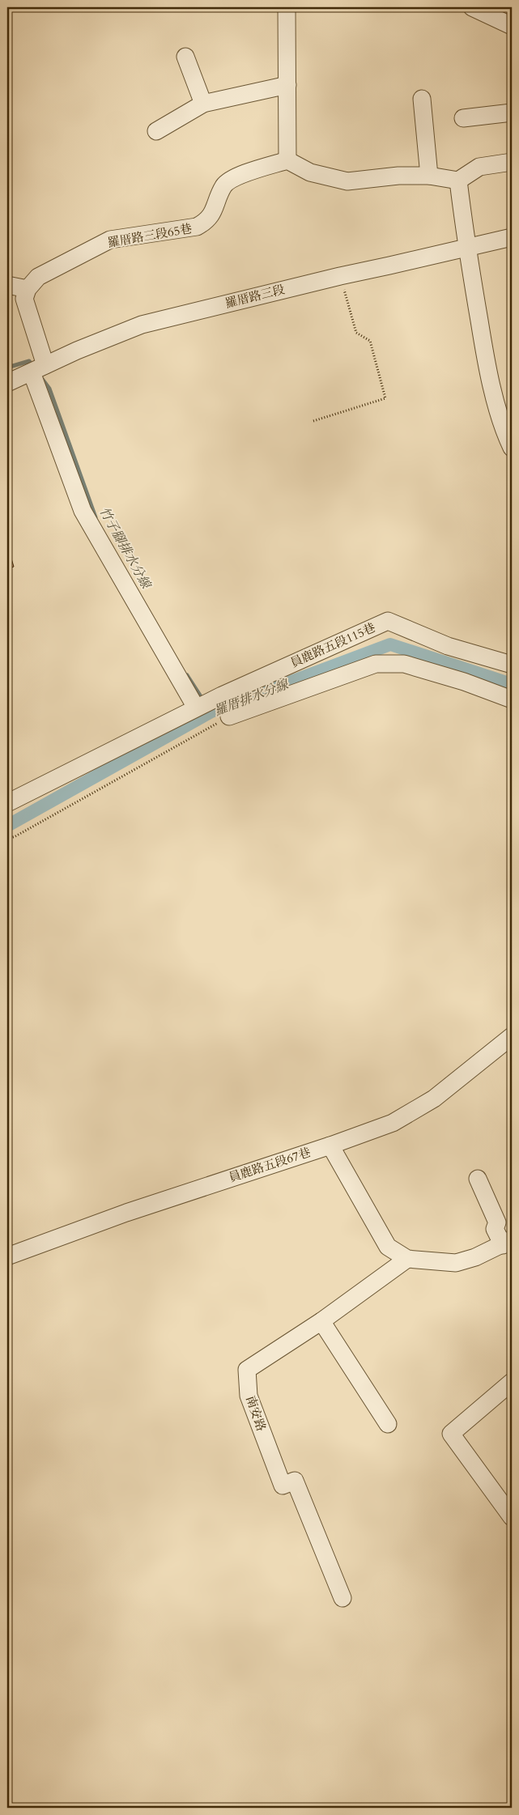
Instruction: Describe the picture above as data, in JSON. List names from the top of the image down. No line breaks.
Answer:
{"streets":{"street":["羅厝路三段65巷","羅厝路三段","員鹿路五段115巷","員鹿路五段67巷","南安路"]},"water":["竹子腳排水分線","羅厝排水分線"]}
